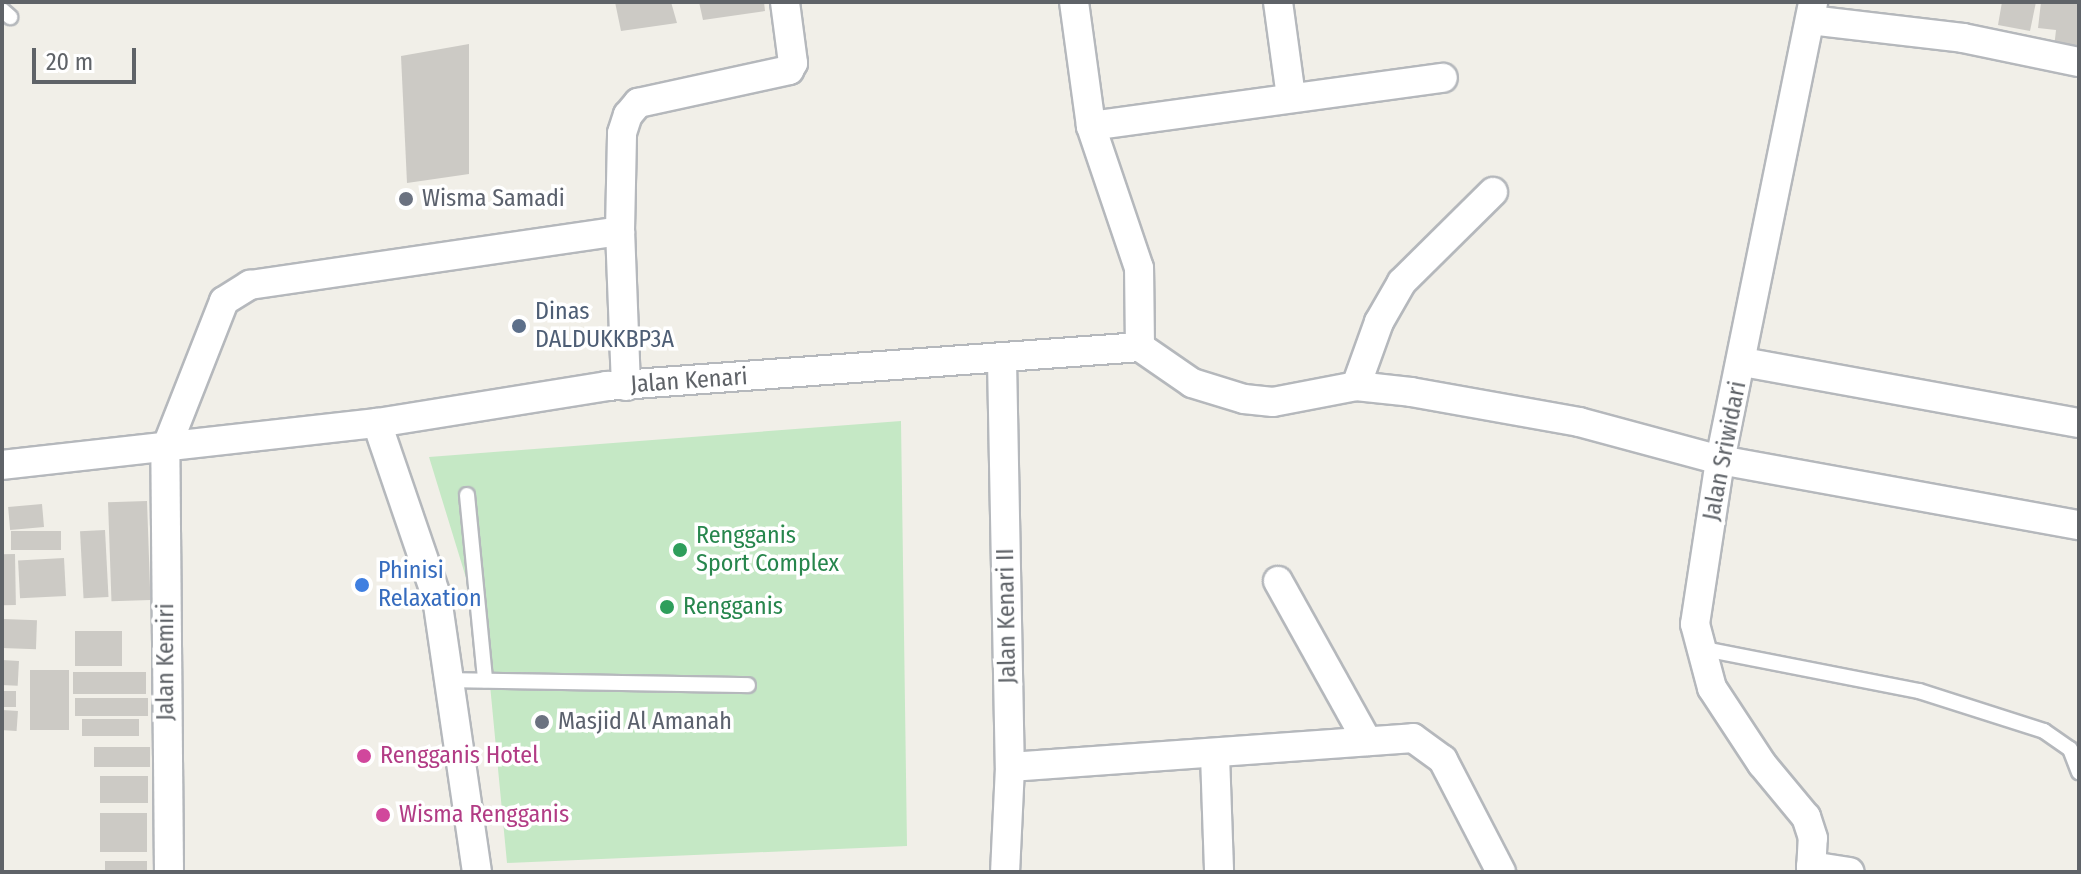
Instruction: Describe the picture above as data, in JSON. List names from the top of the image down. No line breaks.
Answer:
{"streets":{"street":["Jalan Kenari","Jalan Sriwidari","Jalan Kenari II","Jalan Kemiri"]},"crossings":[["Jalan Kenari","Jalan Kenari II"],["Jalan Kenari","Jalan Kemiri"]],"places":["Wisma Samadi","Dinas DALDUKKBP3A","Rengganis Sport Complex","Phinisi Relaxation","Rengganis","Masjid Al Amanah","Rengganis Hotel","Wisma Rengganis"],"scale_bar":"20 m"}
